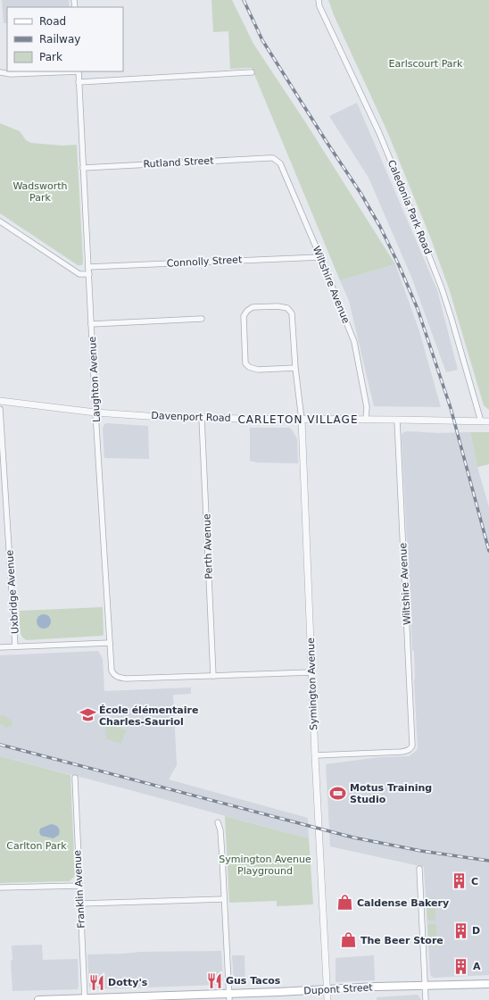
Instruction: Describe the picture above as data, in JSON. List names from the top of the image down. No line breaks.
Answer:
{"streets":{"main road":["Dupont Street"],"street":["Rutland Street","Caledonia Park Road","Connolly Street","Wiltshire Avenue","Laughton Avenue","Davenport Road","Perth Avenue","Uxbridge Avenue","Symington Avenue","Franklin Avenue"]},"crossings":[["Rutland Street","Wiltshire Avenue"],["Rutland Street","Laughton Avenue"],["Caledonia Park Road","Davenport Road"],["Connolly Street","Wiltshire Avenue"],["Connolly Street","Laughton Avenue"],["Wiltshire Avenue","Davenport Road"],["Wiltshire Avenue","Symington Avenue"],["Laughton Avenue","Davenport Road"],["Laughton Avenue","Perth Avenue"],["Davenport Road","Perth Avenue"],["Davenport Road","Symington Avenue"],["Symington Avenue","Dupont Street"],["Franklin Avenue","Dupont Street"]],"districts":["CARLETON VILLAGE"],"parks":["Earlscourt Park","Wadsworth Park","Carlton Park","Symington Avenue Playground"],"places":{"school or university":["École élémentaire Charles-Sauriol"],"sports":["Motus Training Studio"],"building":["C","D","A"],"shop":["Caldense Bakery","The Beer Store"],"restaurant":["Gus Tacos","Dotty's"]},"legend":["Road","Railway","Park"]}
